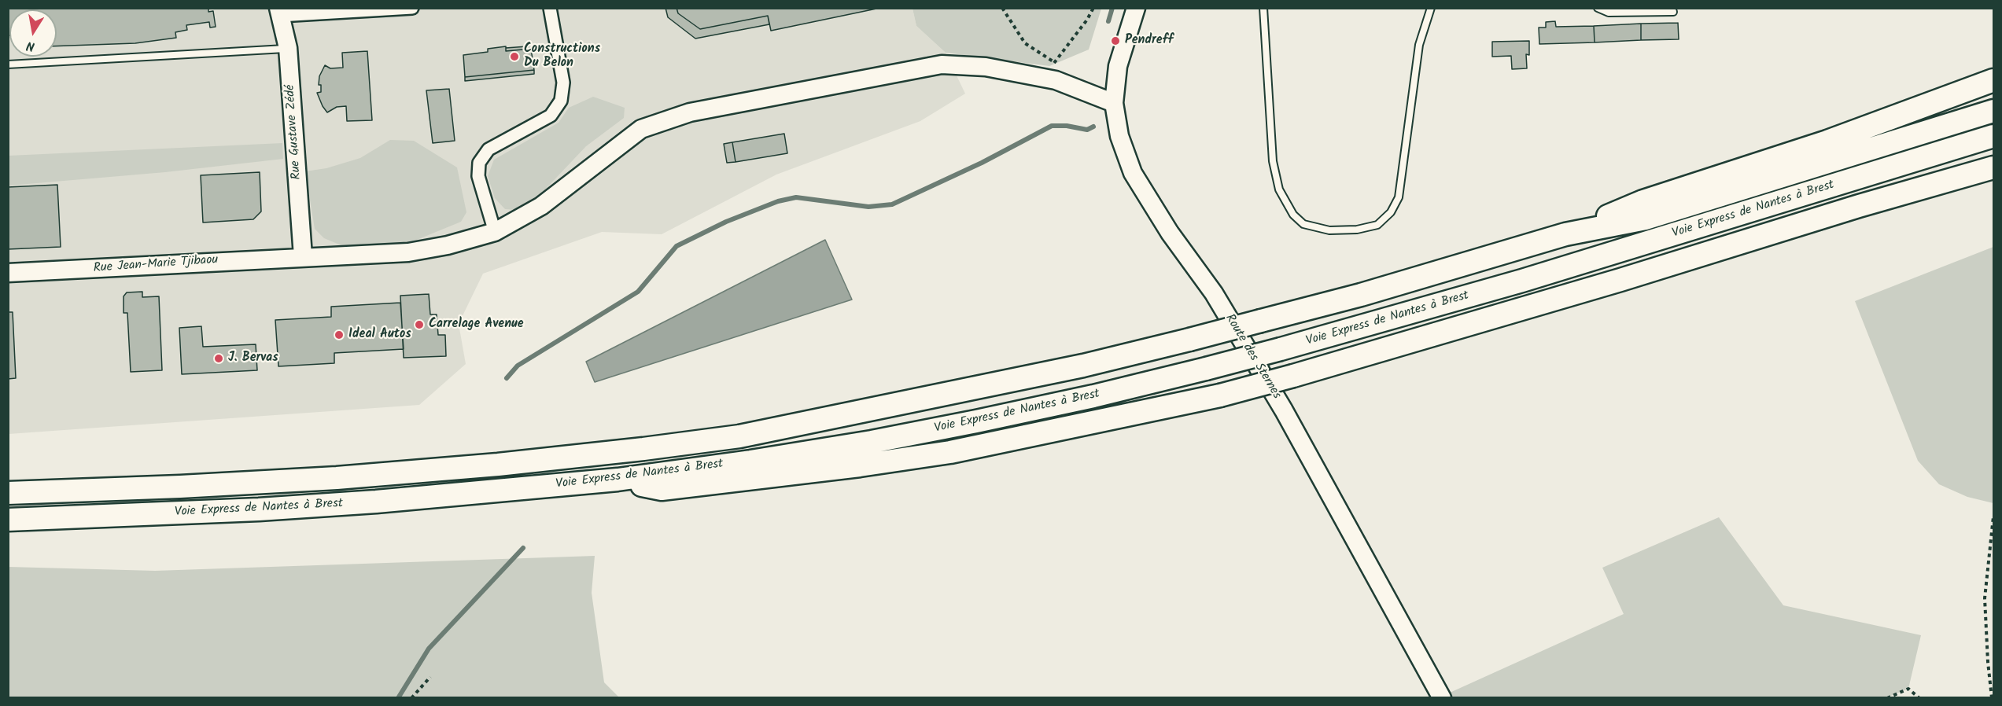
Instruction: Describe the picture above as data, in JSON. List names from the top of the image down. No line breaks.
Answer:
{"streets":{"highway":["Voie Express de Nantes à Brest"],"street":["Rue Gustave Zédé","Rue Jean-Marie Tjibaou","Route des Sternes"]},"crossings":[["Rue Gustave Zédé","Rue Jean-Marie Tjibaou"],["Rue Jean-Marie Tjibaou","Route des Sternes"]],"places":["Pendreff","Constructions Du Belon","Carrelage Avenue","Ideal Autos","J. Bervas"],"north":"bottom"}
